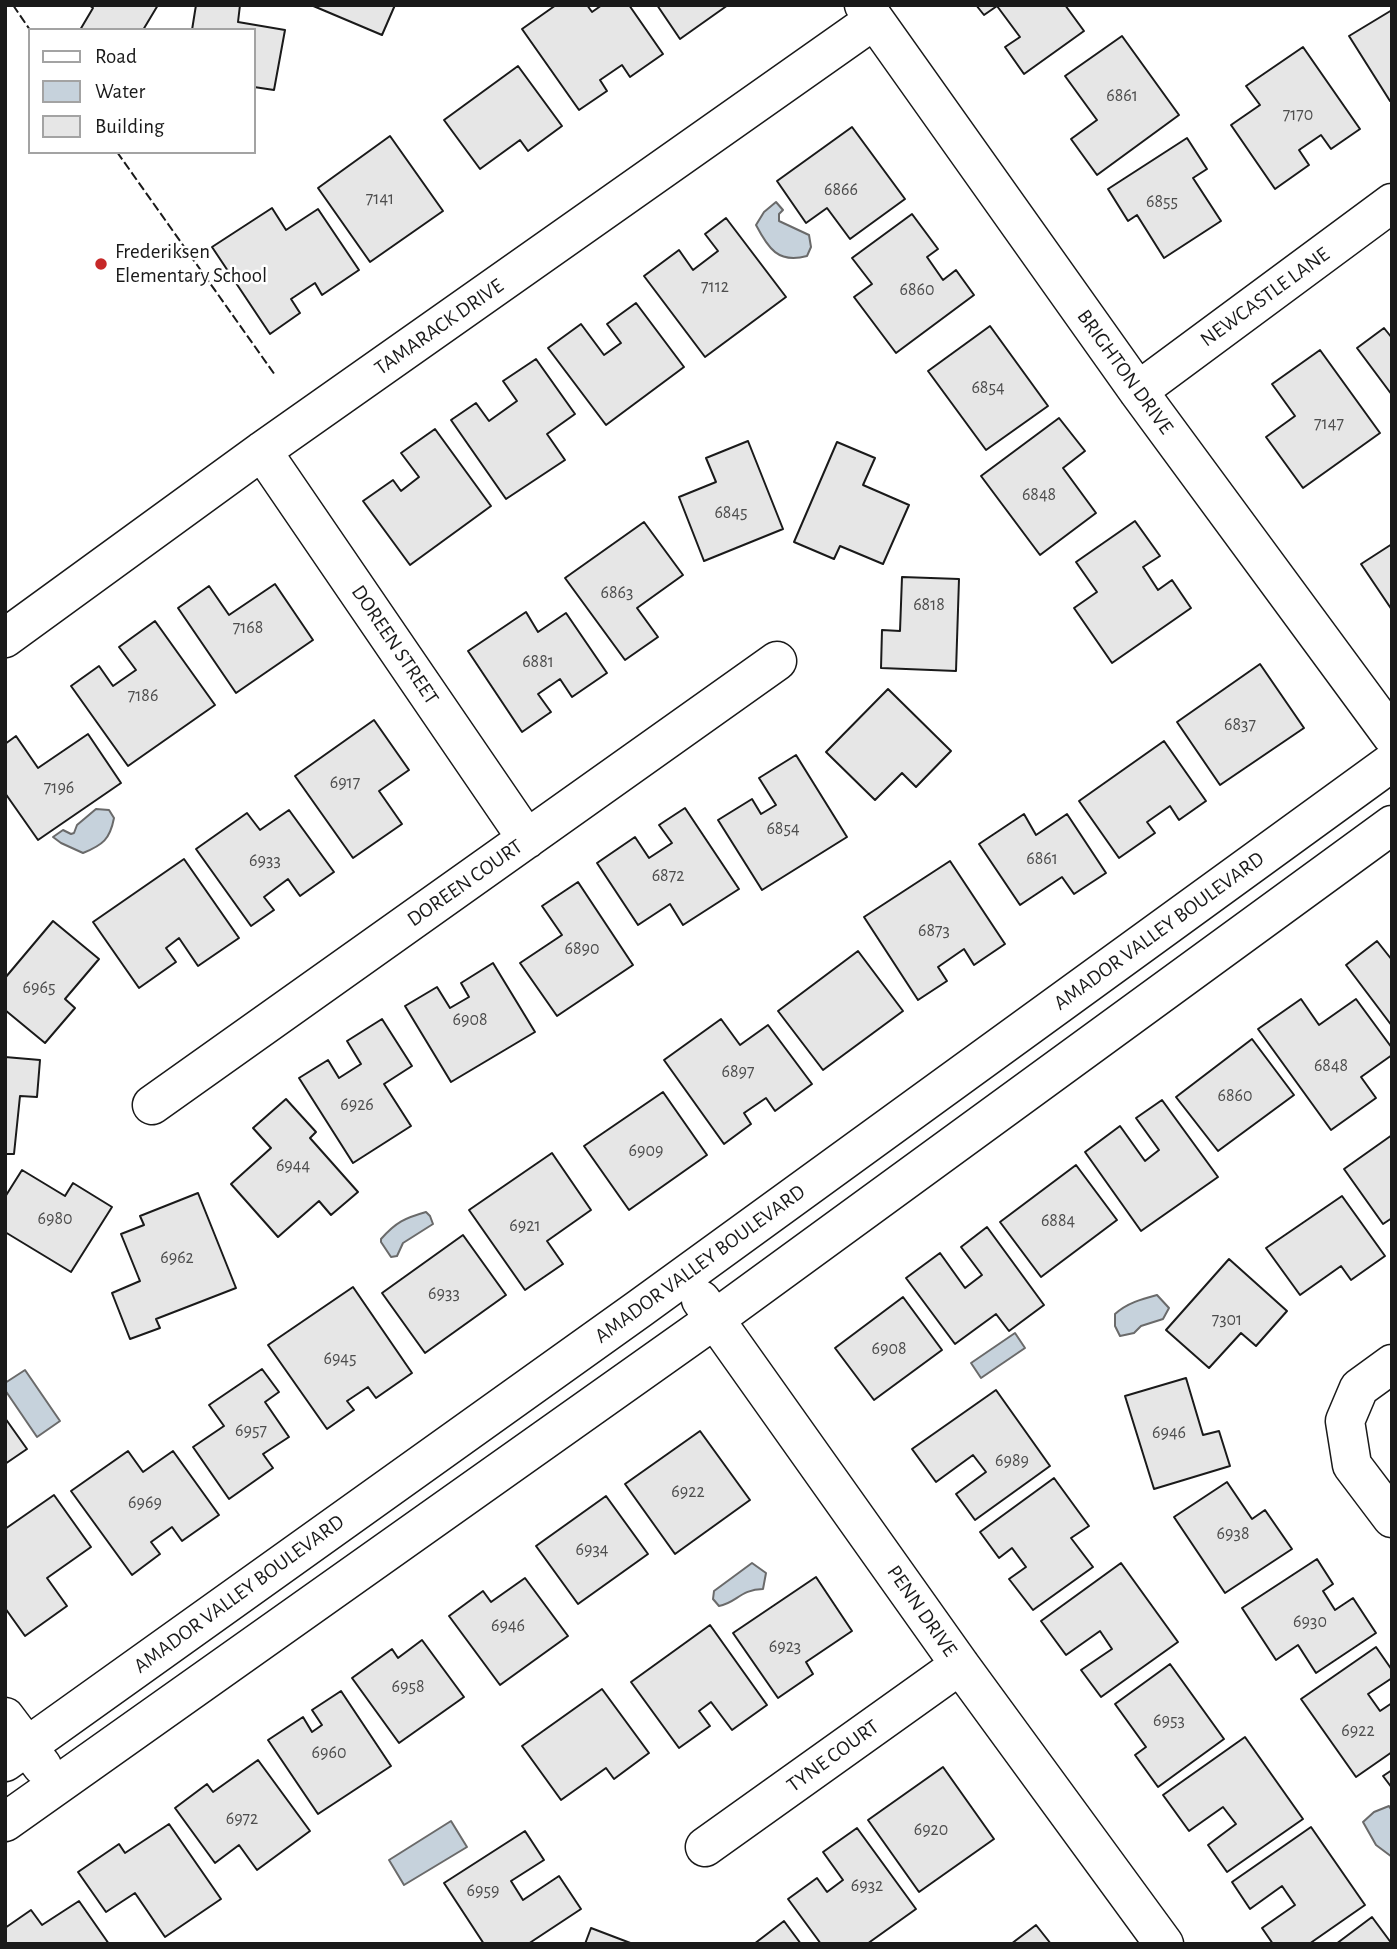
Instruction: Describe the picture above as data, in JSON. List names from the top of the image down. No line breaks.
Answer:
{"streets":{"street":["NEWCASTLE LANE","TAMARACK DRIVE","BRIGHTON DRIVE","DOREEN STREET","DOREEN COURT","AMADOR VALLEY BOULEVARD","PENN DRIVE","TYNE COURT"]},"crossings":[["NEWCASTLE LANE","BRIGHTON DRIVE"],["TAMARACK DRIVE","BRIGHTON DRIVE"],["TAMARACK DRIVE","DOREEN STREET"],["DOREEN STREET","DOREEN COURT"],["AMADOR VALLEY BOULEVARD","PENN DRIVE"],["PENN DRIVE","TYNE COURT"]],"places":["Frederiksen Elementary School"],"house_numbers":["6861","7170","6866","7141","6855","7112","6860","6854","7147","6848","6845","6863","6818","7168","6881","7186","6837","6917","7196","6854","6861","6933","6872","6873","6890","6965","6908","6848","6897","6860","6926","6909","6944","6980","6884","6921","6962","6933","7301","6908","6945","6957","6946","6989","6922","6969","6938","6934","6930","6946","6923","6958","6953","6922","6960","6972","6920","6932","6959"],"legend":["Road","Water","Building"]}
